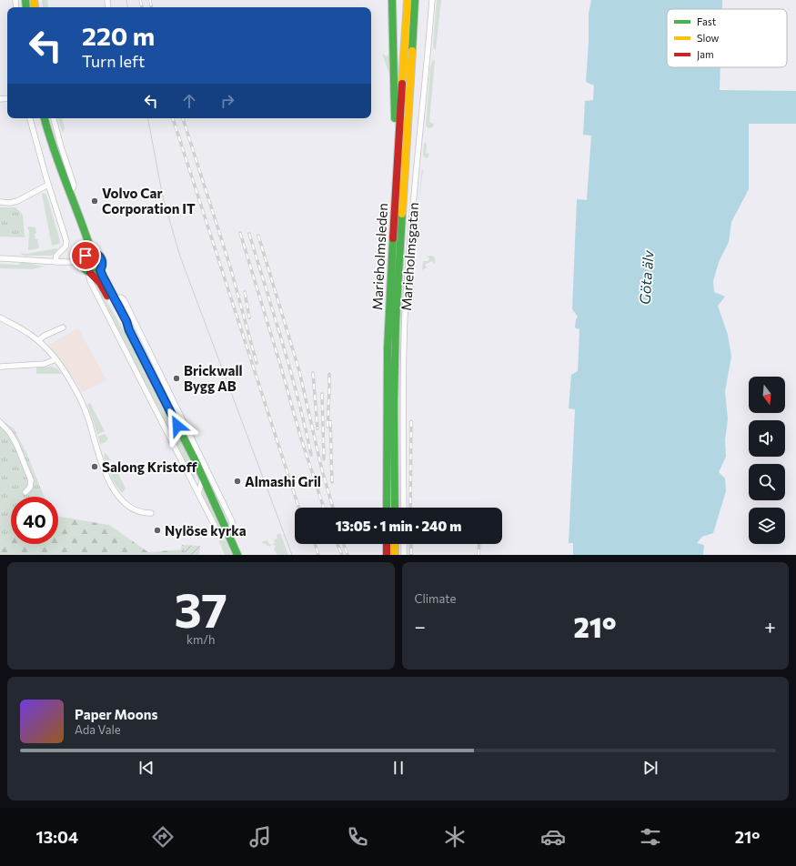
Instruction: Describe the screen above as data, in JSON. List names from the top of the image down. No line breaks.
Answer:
{"streets":{"main road":["Marieholmsleden"],"street":["Marieholmsgatan"]},"water":["Göta älv"],"places":["Volvo Car Corporation IT","Brickwall Bygg AB","Salong Kristoff","Almashi Gril","Nylöse kyrka"],"legend":["Fast","Slow","Jam"],"north":"bottom","page":{"turn":["220 m","Turn left"],"limit":"40","trip":"13:05 · 1 min · 240 m","tile":[["37","km/h"],"Climate"],"heat":["−","21°","+"],"song":["Paper Moons","Ada Vale"],"tabs":["13:04","21°"]}}
